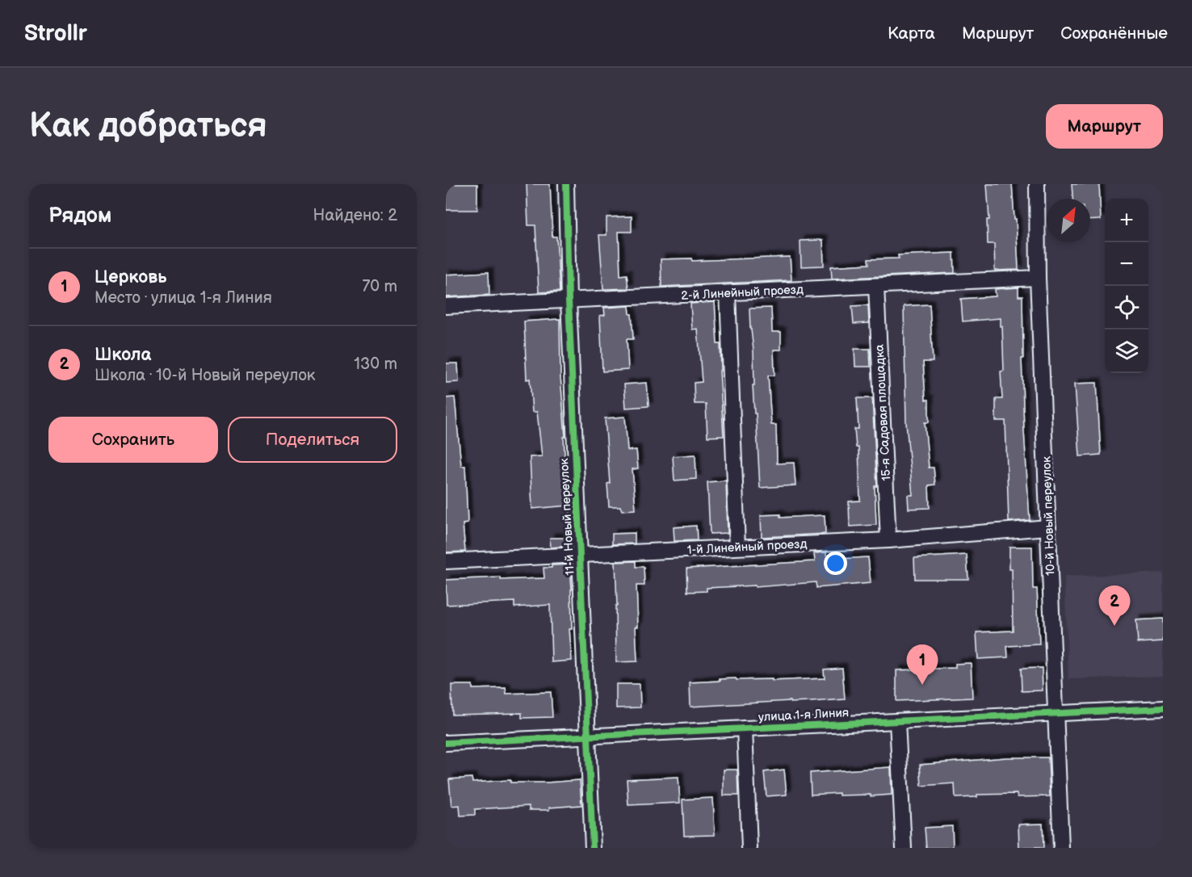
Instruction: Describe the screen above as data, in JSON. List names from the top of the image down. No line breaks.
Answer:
{"streets":{"street":["2-й Линейный проезд","15-я Садовая площадка","10-й Новый переулок","11-й Новый переулок","1-й Линейный проезд","улица 1-я Линия"]},"crossings":[["2-й Линейный проезд","15-я Садовая площадка"],["2-й Линейный проезд","10-й Новый переулок"],["2-й Линейный проезд","11-й Новый переулок"],["15-я Садовая площадка","1-й Линейный проезд"],["10-й Новый переулок","1-й Линейный проезд"],["10-й Новый переулок","улица 1-я Линия"],["11-й Новый переулок","1-й Линейный проезд"],["11-й Новый переулок","улица 1-я Линия"]],"north":"top right","page":{"header":"Strollr","nav":["Карта","Маршрут","Сохранённые"],"buttons":["Маршрут",["Сохранить","Поделиться"]],"title":"Как добраться","heading":["Рядом","Найдено: 2"],"map_buttons":["+","−"],"list":[{"mark":"1","name":"Церковь","note":"Место · улица 1-я Линия","value":"70 m"},{"mark":"2","name":"Школа","note":"Школа · 10-й Новый переулок","value":"130 m"}],"pins":["2","1"]}}
